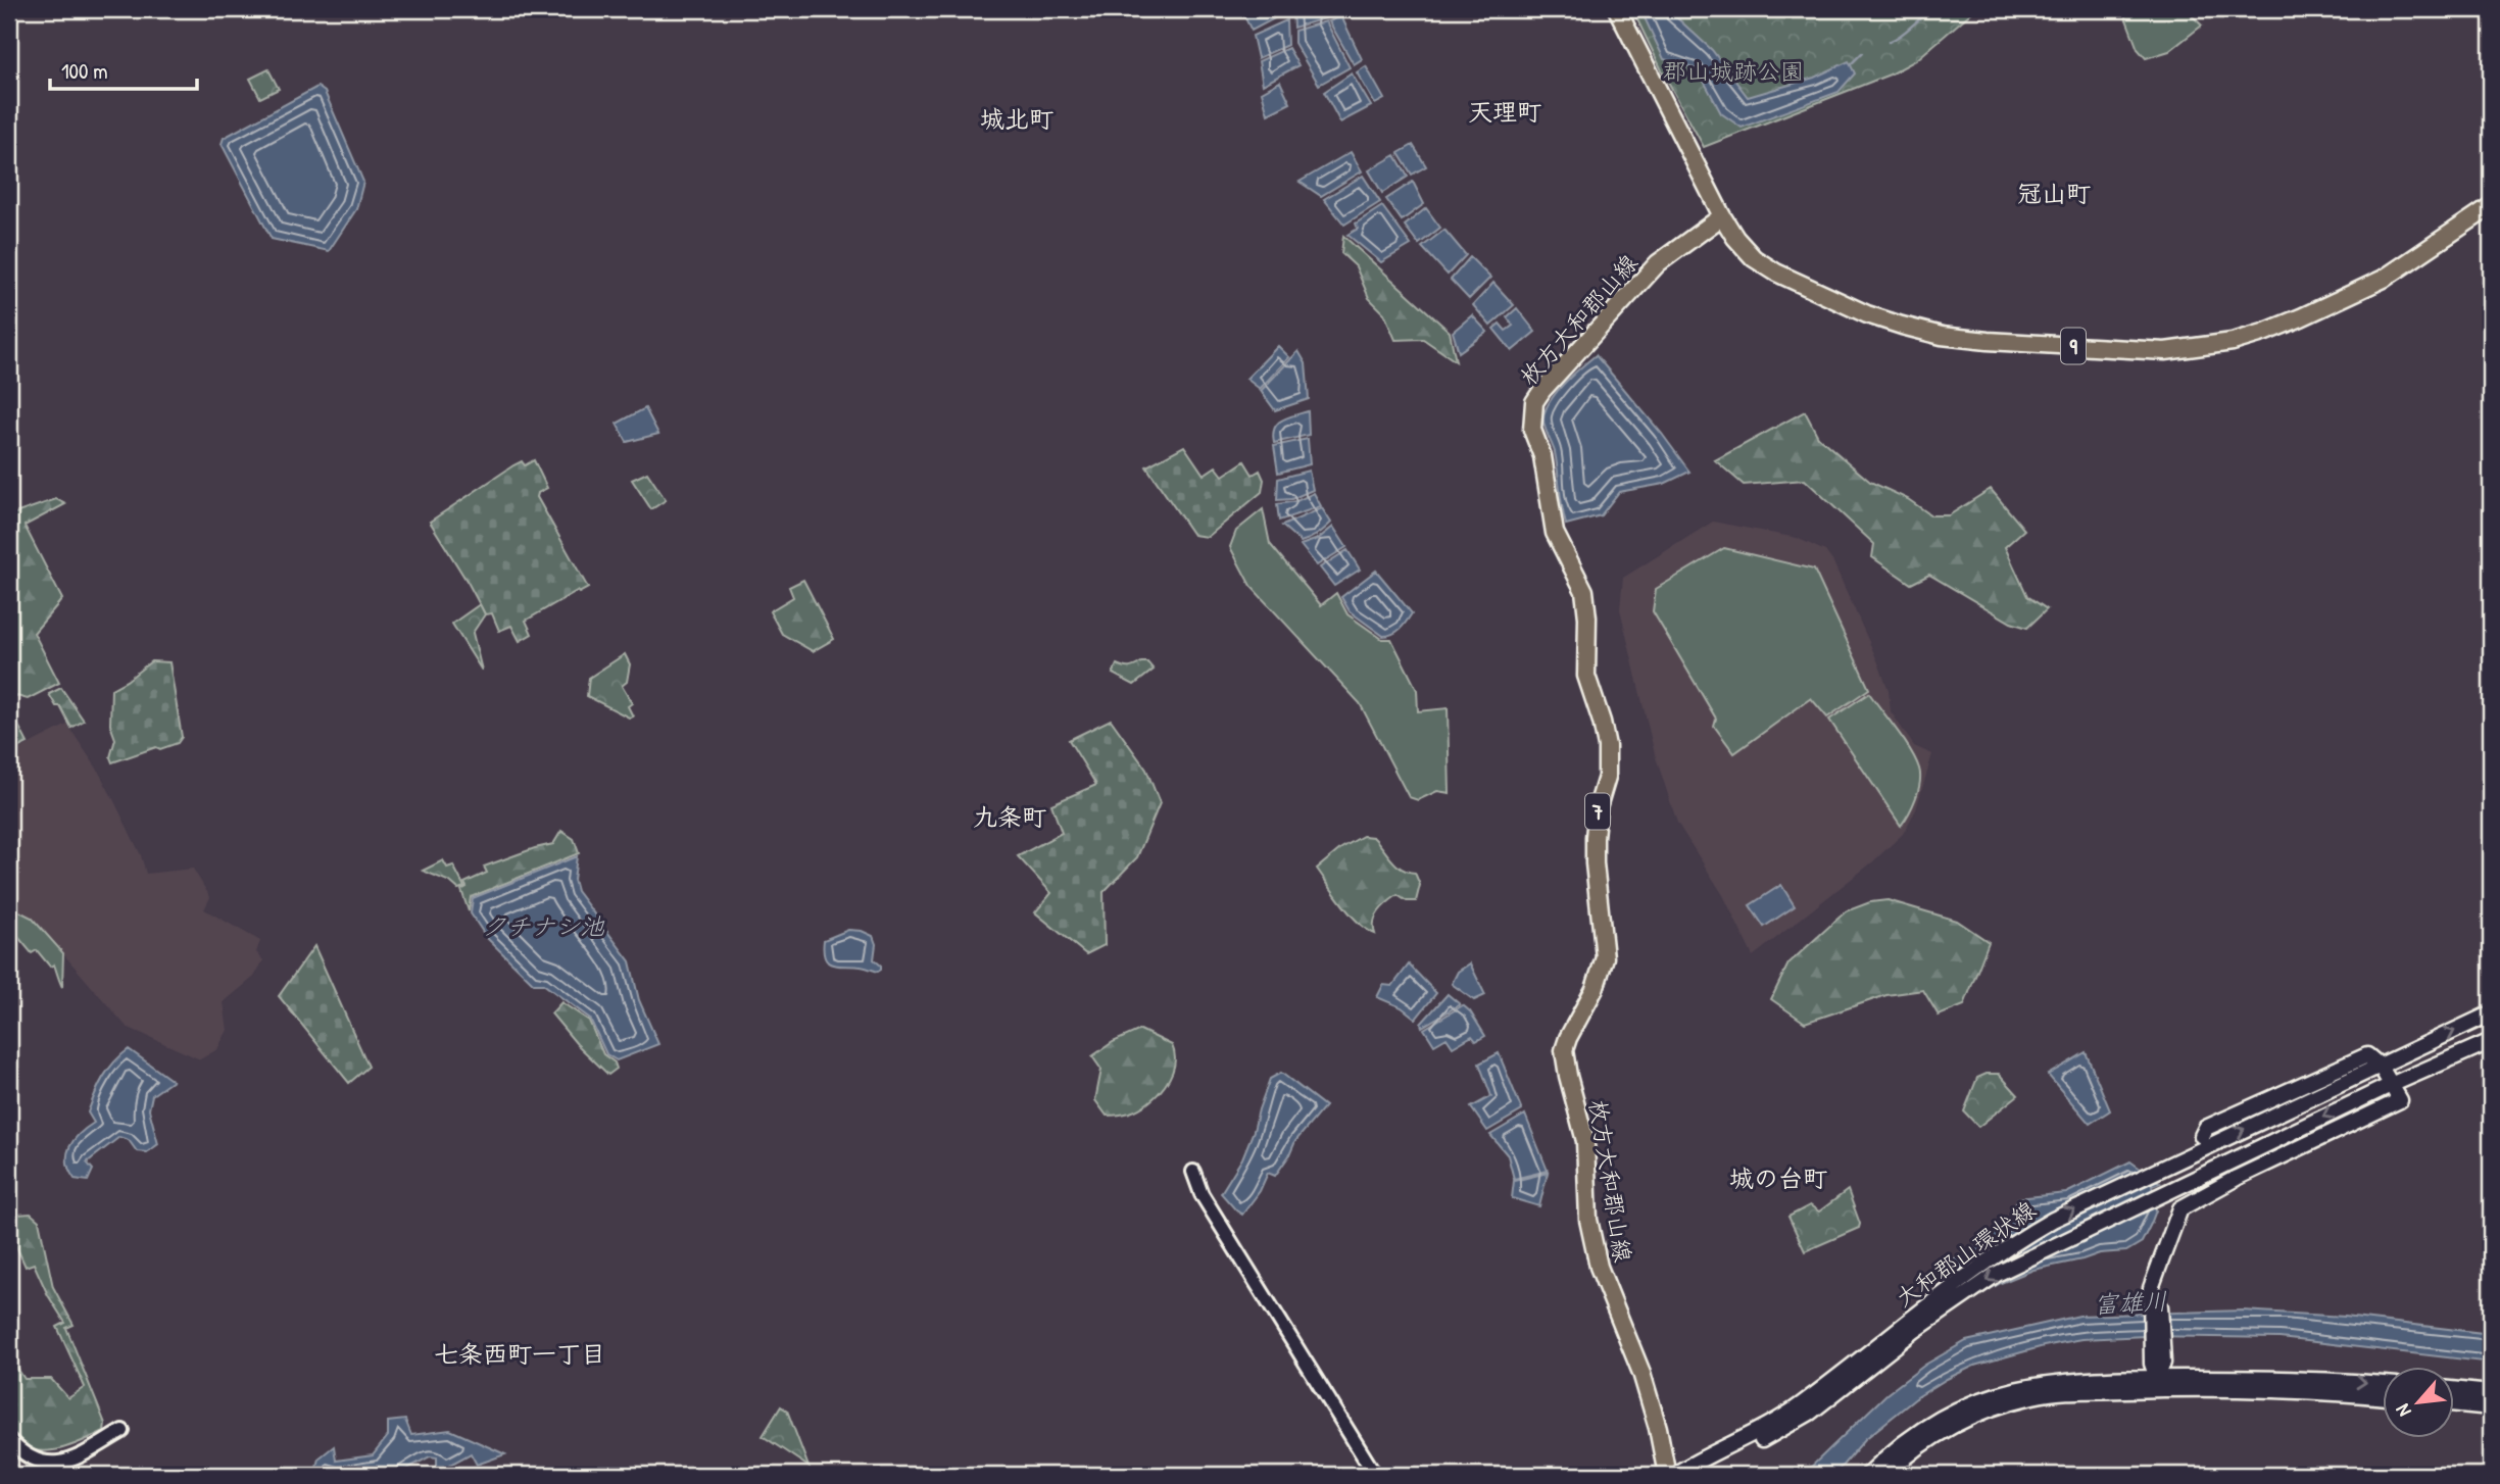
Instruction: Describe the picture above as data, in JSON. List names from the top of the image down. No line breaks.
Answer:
{"streets":{"main road":["枚方大和郡山線","9","7","大和郡山環状線"]},"crossings":[["枚方大和郡山線","9"]],"districts":["天理町","城北町","冠山町","九条町","城の台町","七条西町一丁目"],"water":["クチナシ池","富雄川"],"parks":["郡山城跡公園"],"scale_bar":"100 m","north":"bottom left"}
